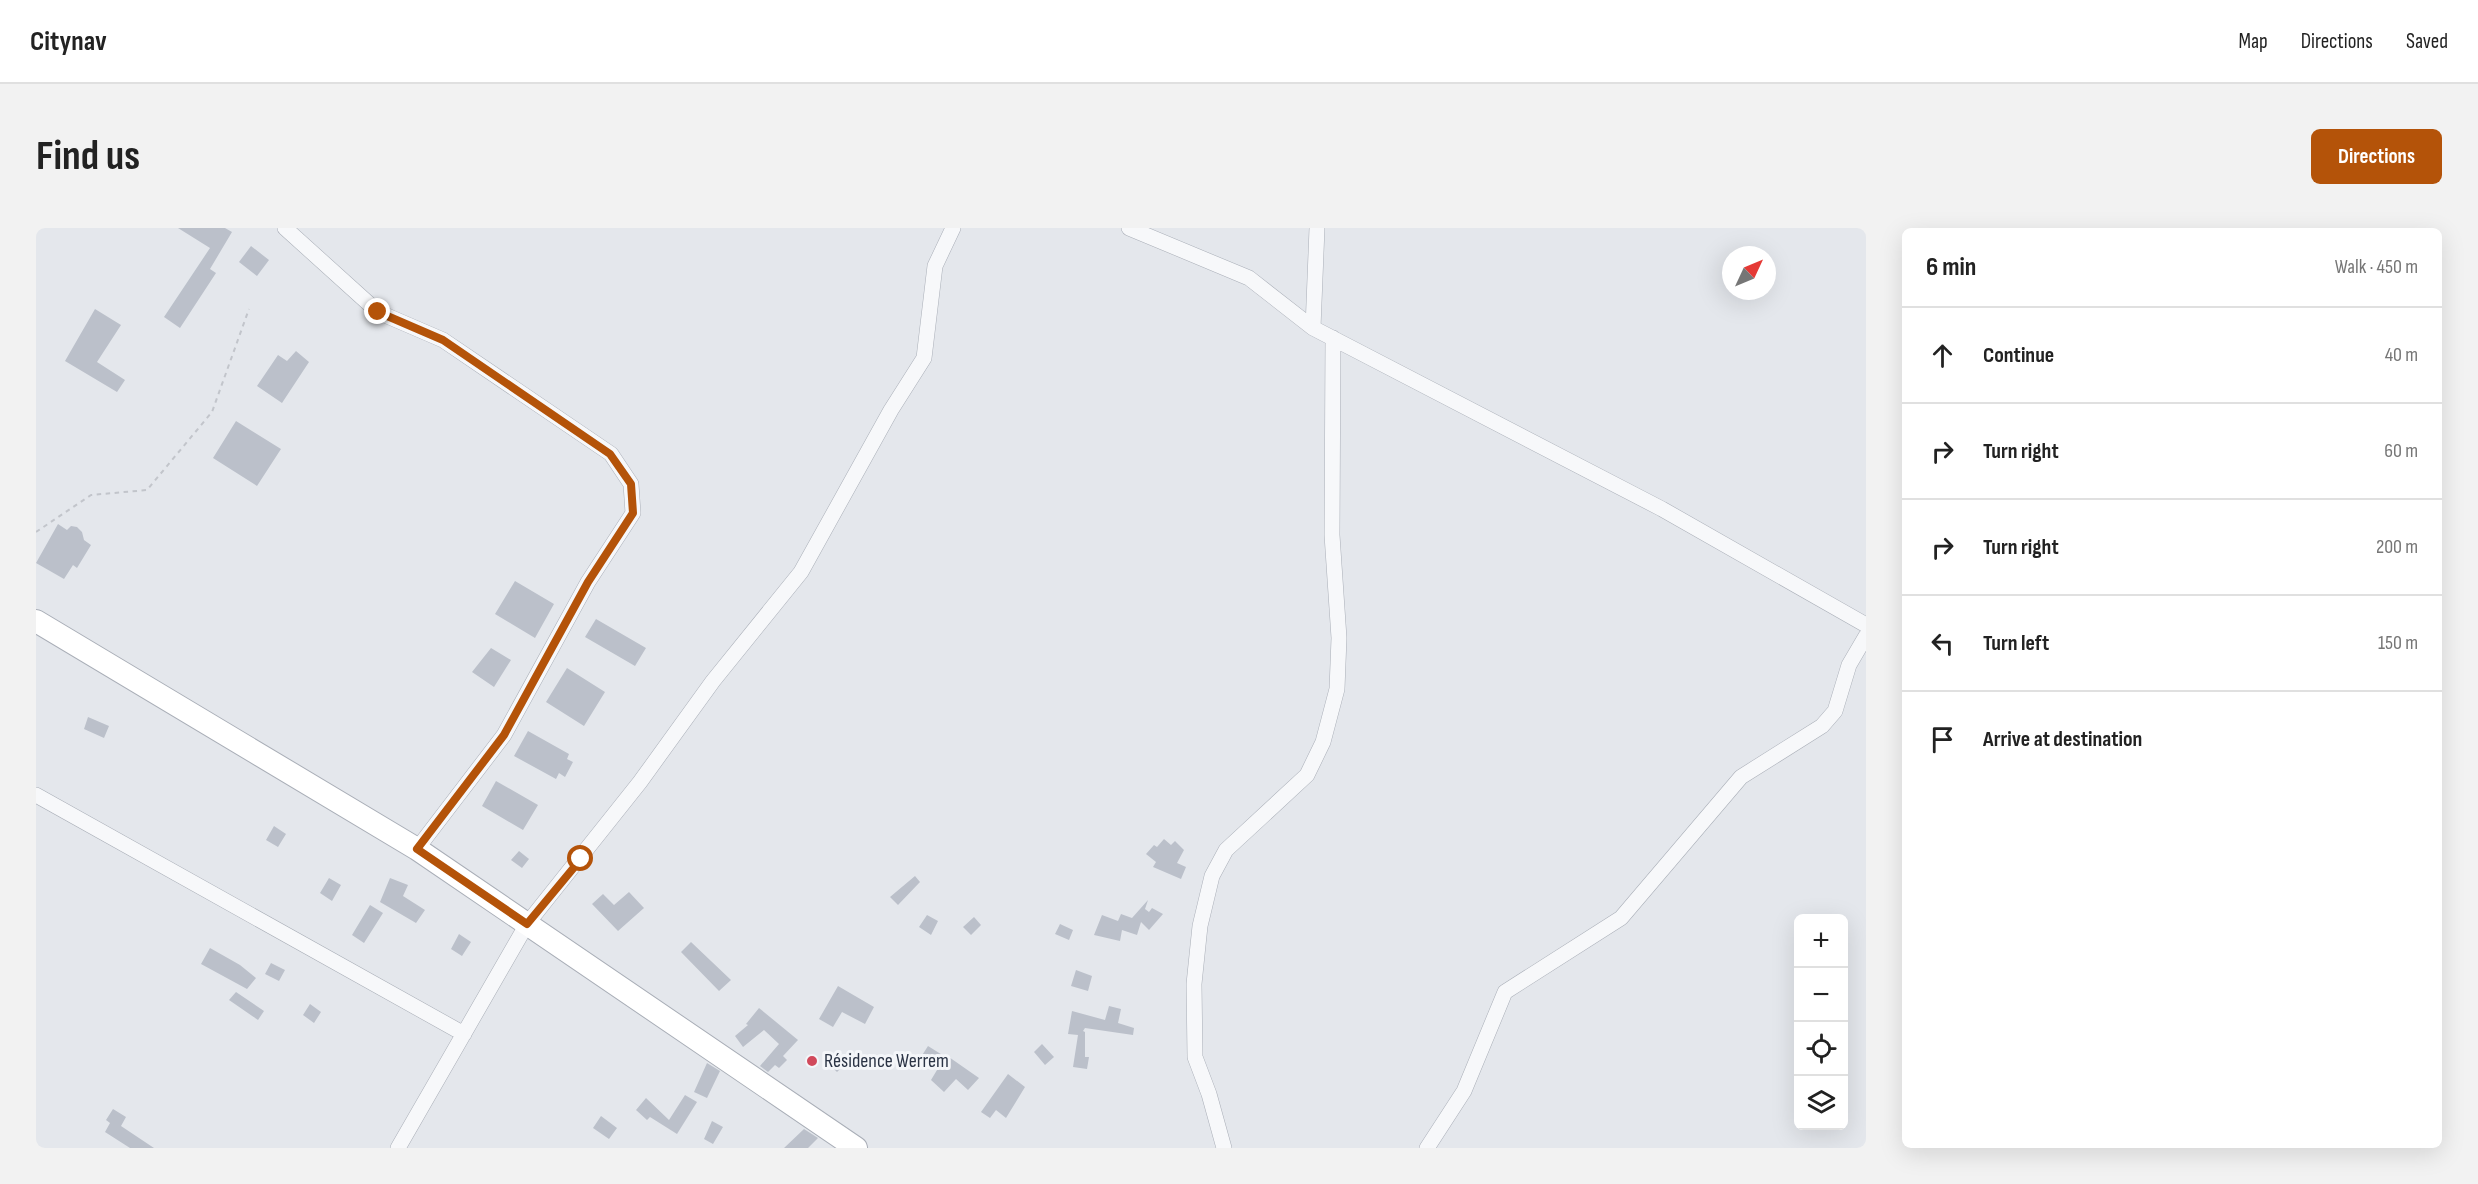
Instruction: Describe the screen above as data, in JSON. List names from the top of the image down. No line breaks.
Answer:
{"places":["Résidence Werrem"],"north":"top right","page":{"header":"Citynav","nav":["Map","Directions","Saved"],"buttons":"Directions","title":"Find us","heading":["6 min","Walk · 450 m"],"list":[["Continue","40 m"],["Turn right","60 m"],["Turn right","200 m"],["Turn left","150 m"],"Arrive at destination"],"map_buttons":["+","−"]}}
